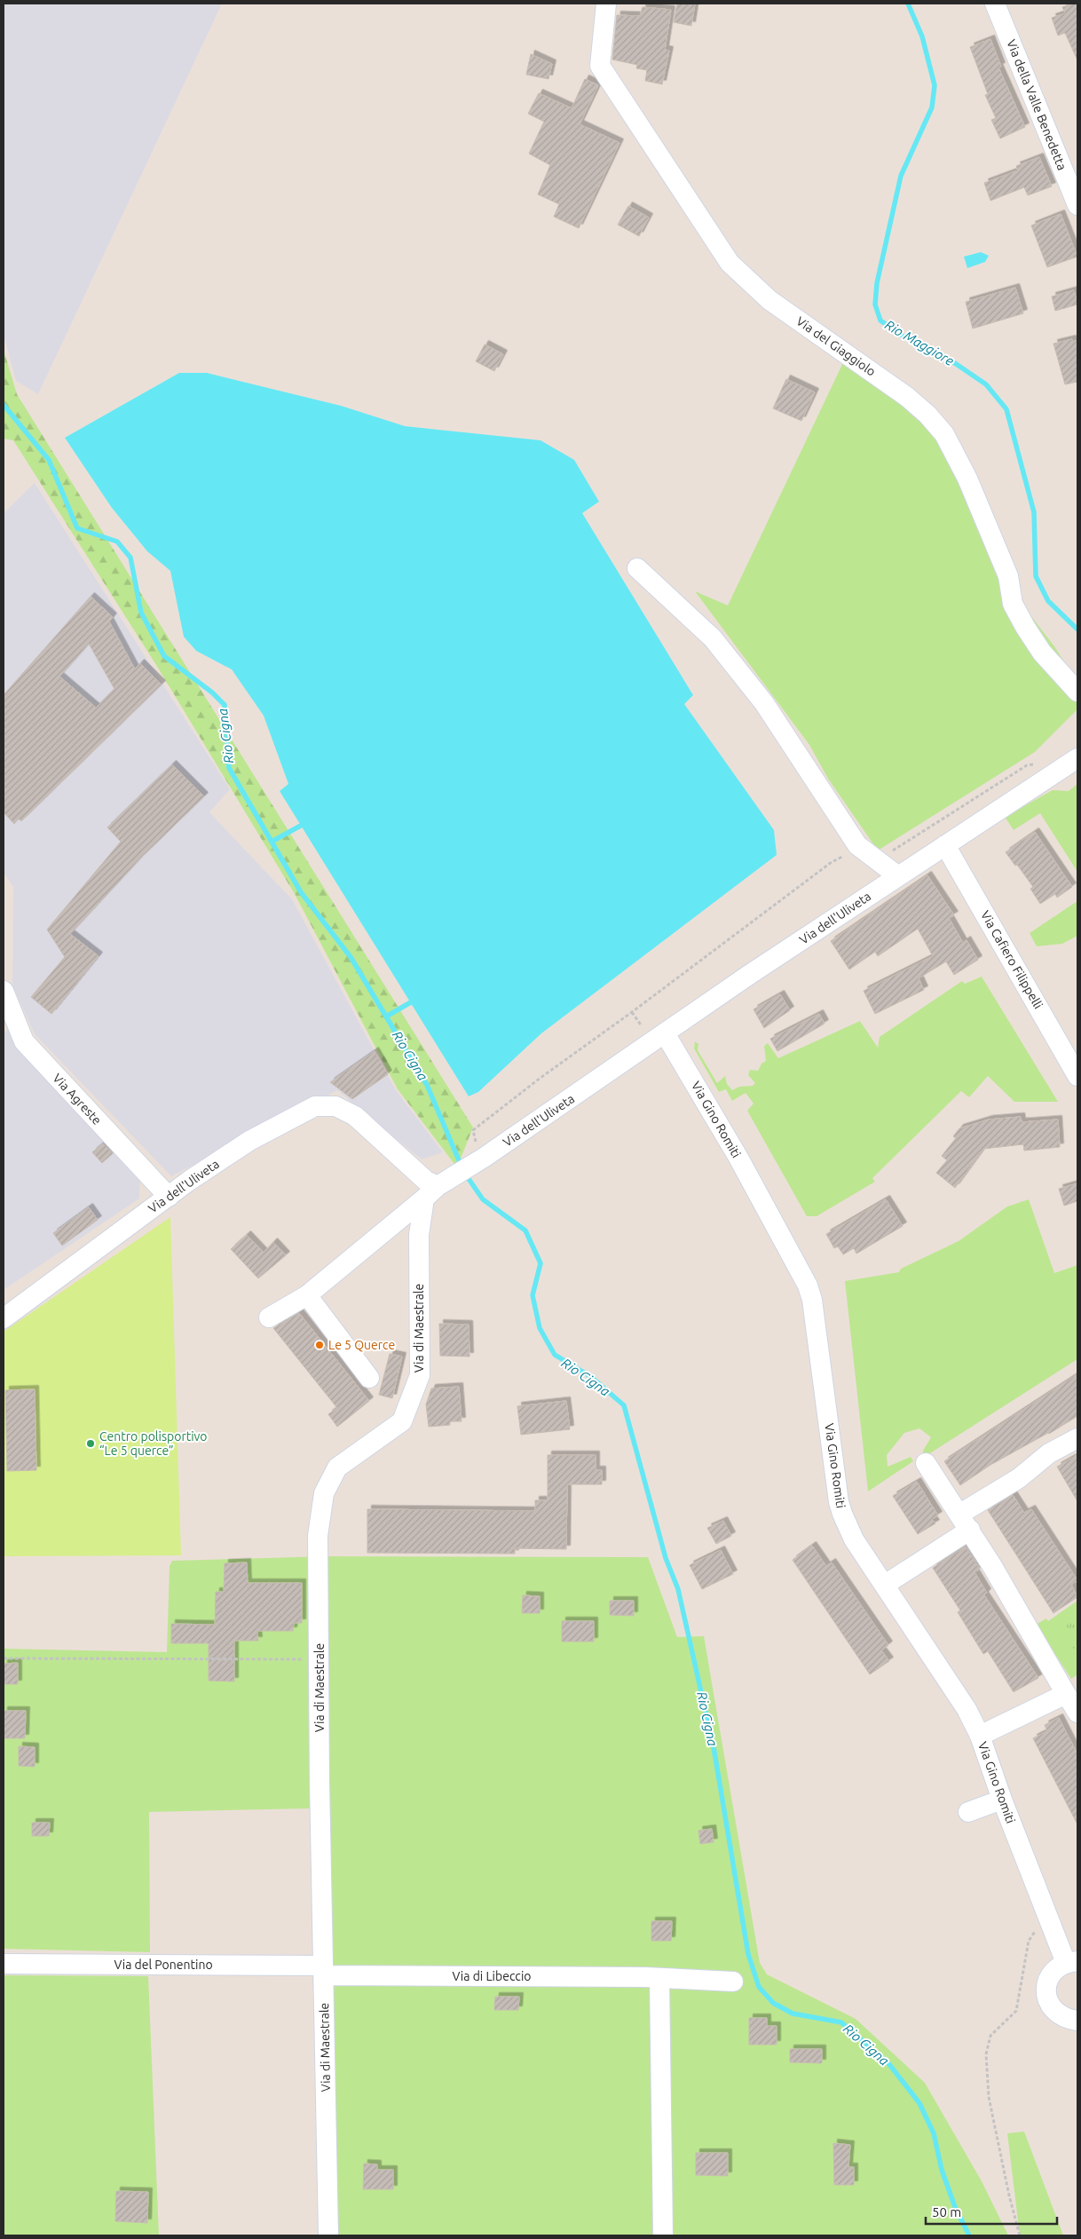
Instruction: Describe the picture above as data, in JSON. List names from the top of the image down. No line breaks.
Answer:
{"streets":{"street":["Via della Valle Benedetta","Via del Giaggiolo","Via dell'Uliveta","Via Cafiero Filippelli","Via Agreste","Via Gino Romiti","Via di Maestrale","Via del Ponentino","Via di Libeccio"]},"crossings":[["Via dell'Uliveta","Via Cafiero Filippelli"],["Via dell'Uliveta","Via Agreste"],["Via dell'Uliveta","Via Gino Romiti"],["Via dell'Uliveta","Via di Maestrale"],["Via di Maestrale","Via del Ponentino"],["Via di Maestrale","Via di Libeccio"],["Via del Ponentino","Via di Libeccio"]],"water":["Rio Maggiore","Rio Cigna"],"places":["Le 5 Querce","Centro polisportivo “Le 5 querce”"],"scale_bar":"50 m"}
